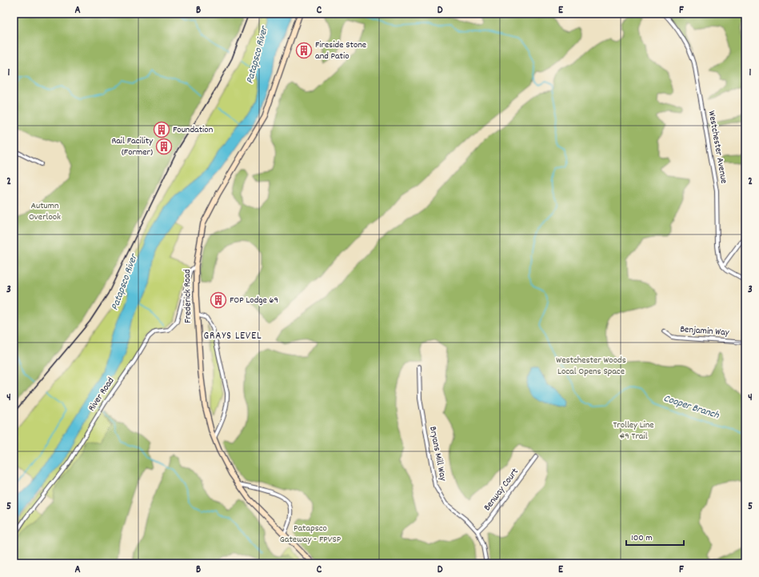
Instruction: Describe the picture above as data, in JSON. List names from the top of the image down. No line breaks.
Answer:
{"streets":{"main road":["Frederick Road"],"street":["Westchester Avenue","Benjamin Way","River Road","Bryans Mill Way","Benway Court"]},"crossings":[["Frederick Road","River Road"],["Bryans Mill Way","Benway Court"]],"districts":["GRAYS LEVEL"],"water":["Patapsco River","Cooper Branch"],"parks":["Autumn Overlook","Westchester Woods Local Opens Space","Trolley Line #9 Trail","Patapsco Gateway - FPVSP"],"places":{"building":["Fireside Stone and Patio","Foundation","Rail Facility (Former)","FOP Lodge 69"]},"scale_bar":"100 m","grid":{"columns":["A","B","C","D","E","F"],"rows":["1","2","3","4","5"]}}
